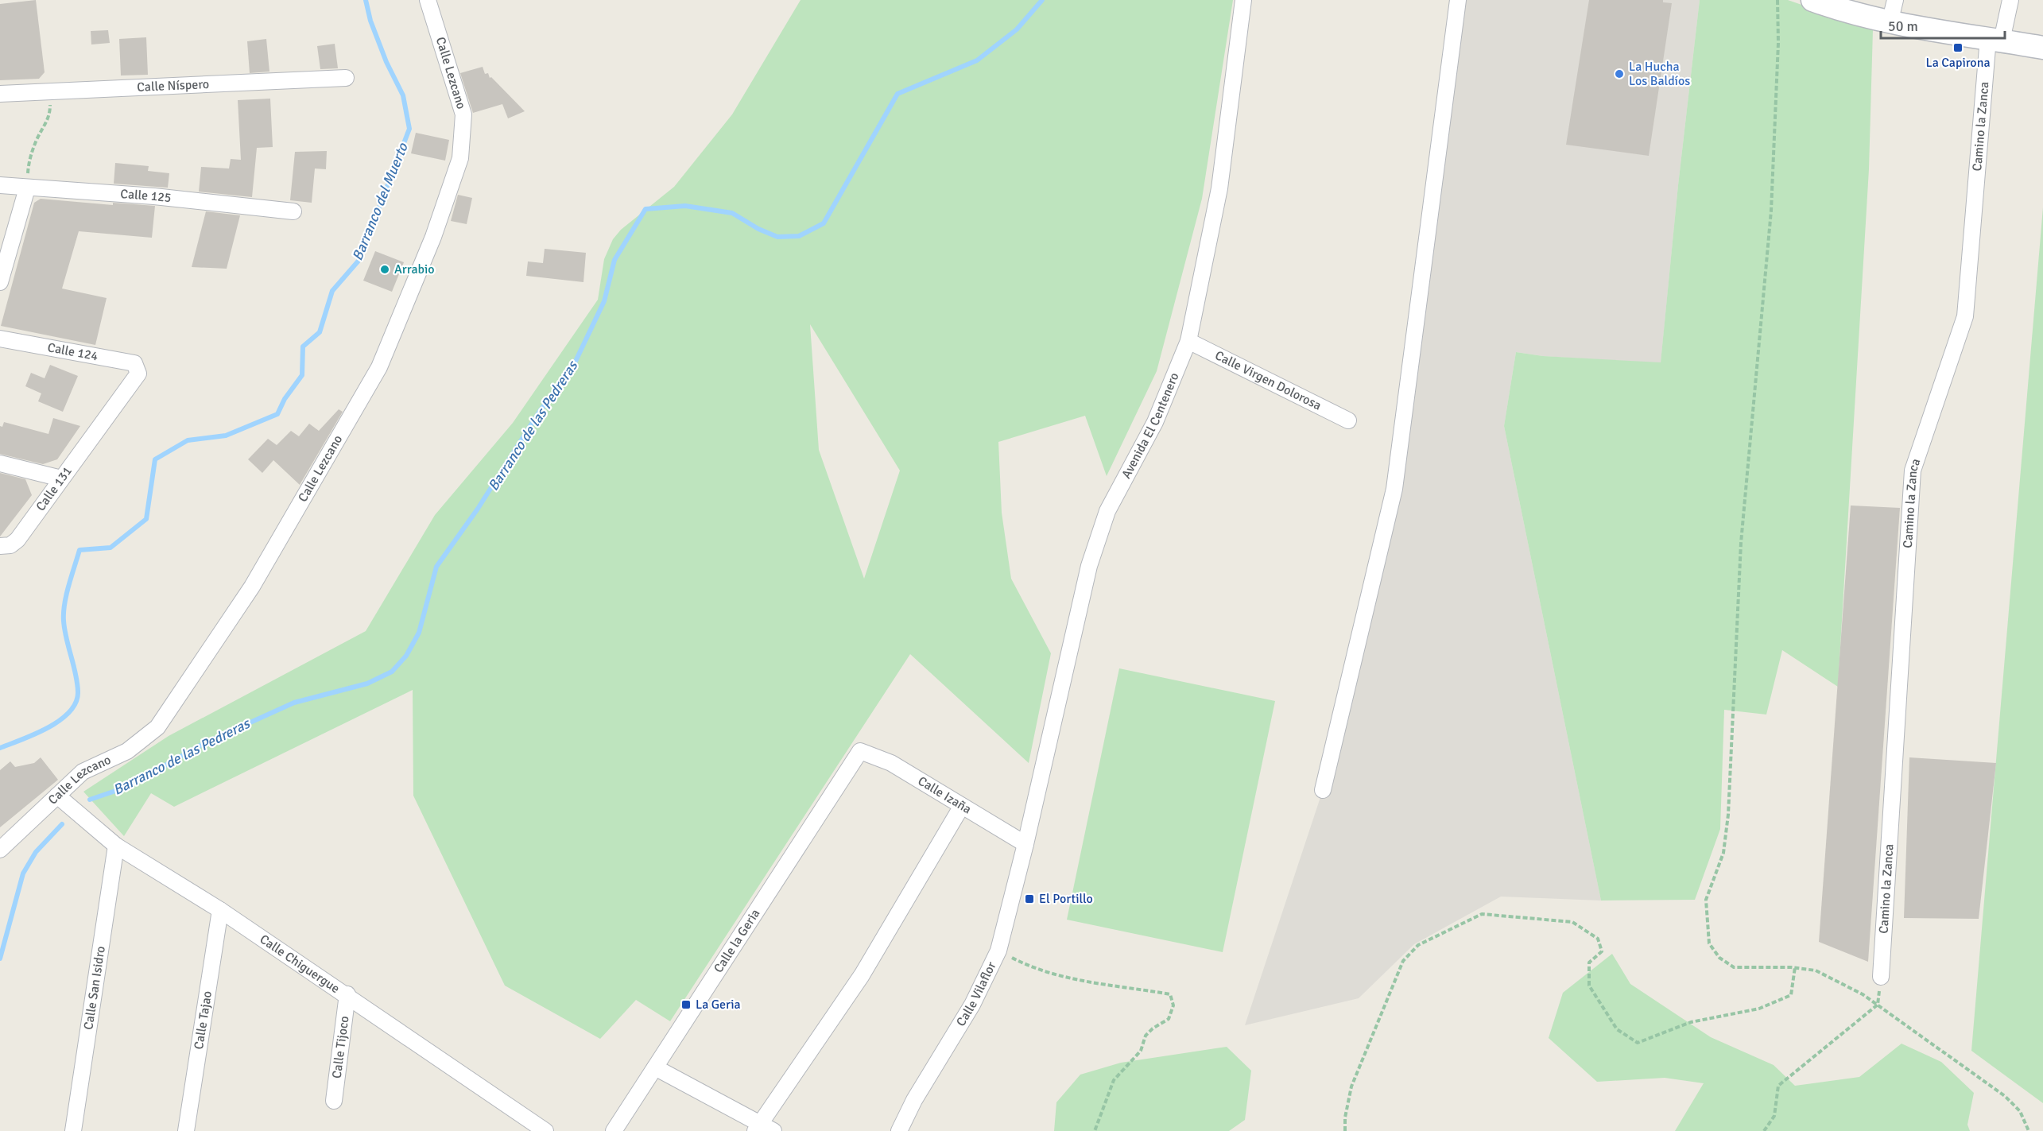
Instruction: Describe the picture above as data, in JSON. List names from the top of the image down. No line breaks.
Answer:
{"streets":{"street":["Calle Lezcano","Calle Níspero","Camino la Zanca","Calle 125","Calle 124","Calle Virgen Dolorosa","Avenida El Centenero","Calle 131","Calle Izaña","Calle la Geria","Calle Chiguergue","Calle San Isidro","Calle Vilaflor","Calle Tajao","Calle Tijoco"]},"crossings":[["Calle Lezcano","Calle Chiguergue"],["Calle 124","Calle 131"],["Calle Virgen Dolorosa","Avenida El Centenero"],["Avenida El Centenero","Calle Izaña"],["Avenida El Centenero","Calle Vilaflor"],["Calle Izaña","Calle la Geria"],["Calle Izaña","Calle Vilaflor"],["Calle Chiguergue","Calle San Isidro"],["Calle Chiguergue","Calle Tajao"],["Calle Chiguergue","Calle Tijoco"]],"water":["Barranco del Muerto","Barranco de las Pedreras"],"places":{"transit":["La Capirona","El Portillo","La Geria"],"other":["La Hucha Los Baldíos","Arrabio"]},"scale_bar":"50 m"}
